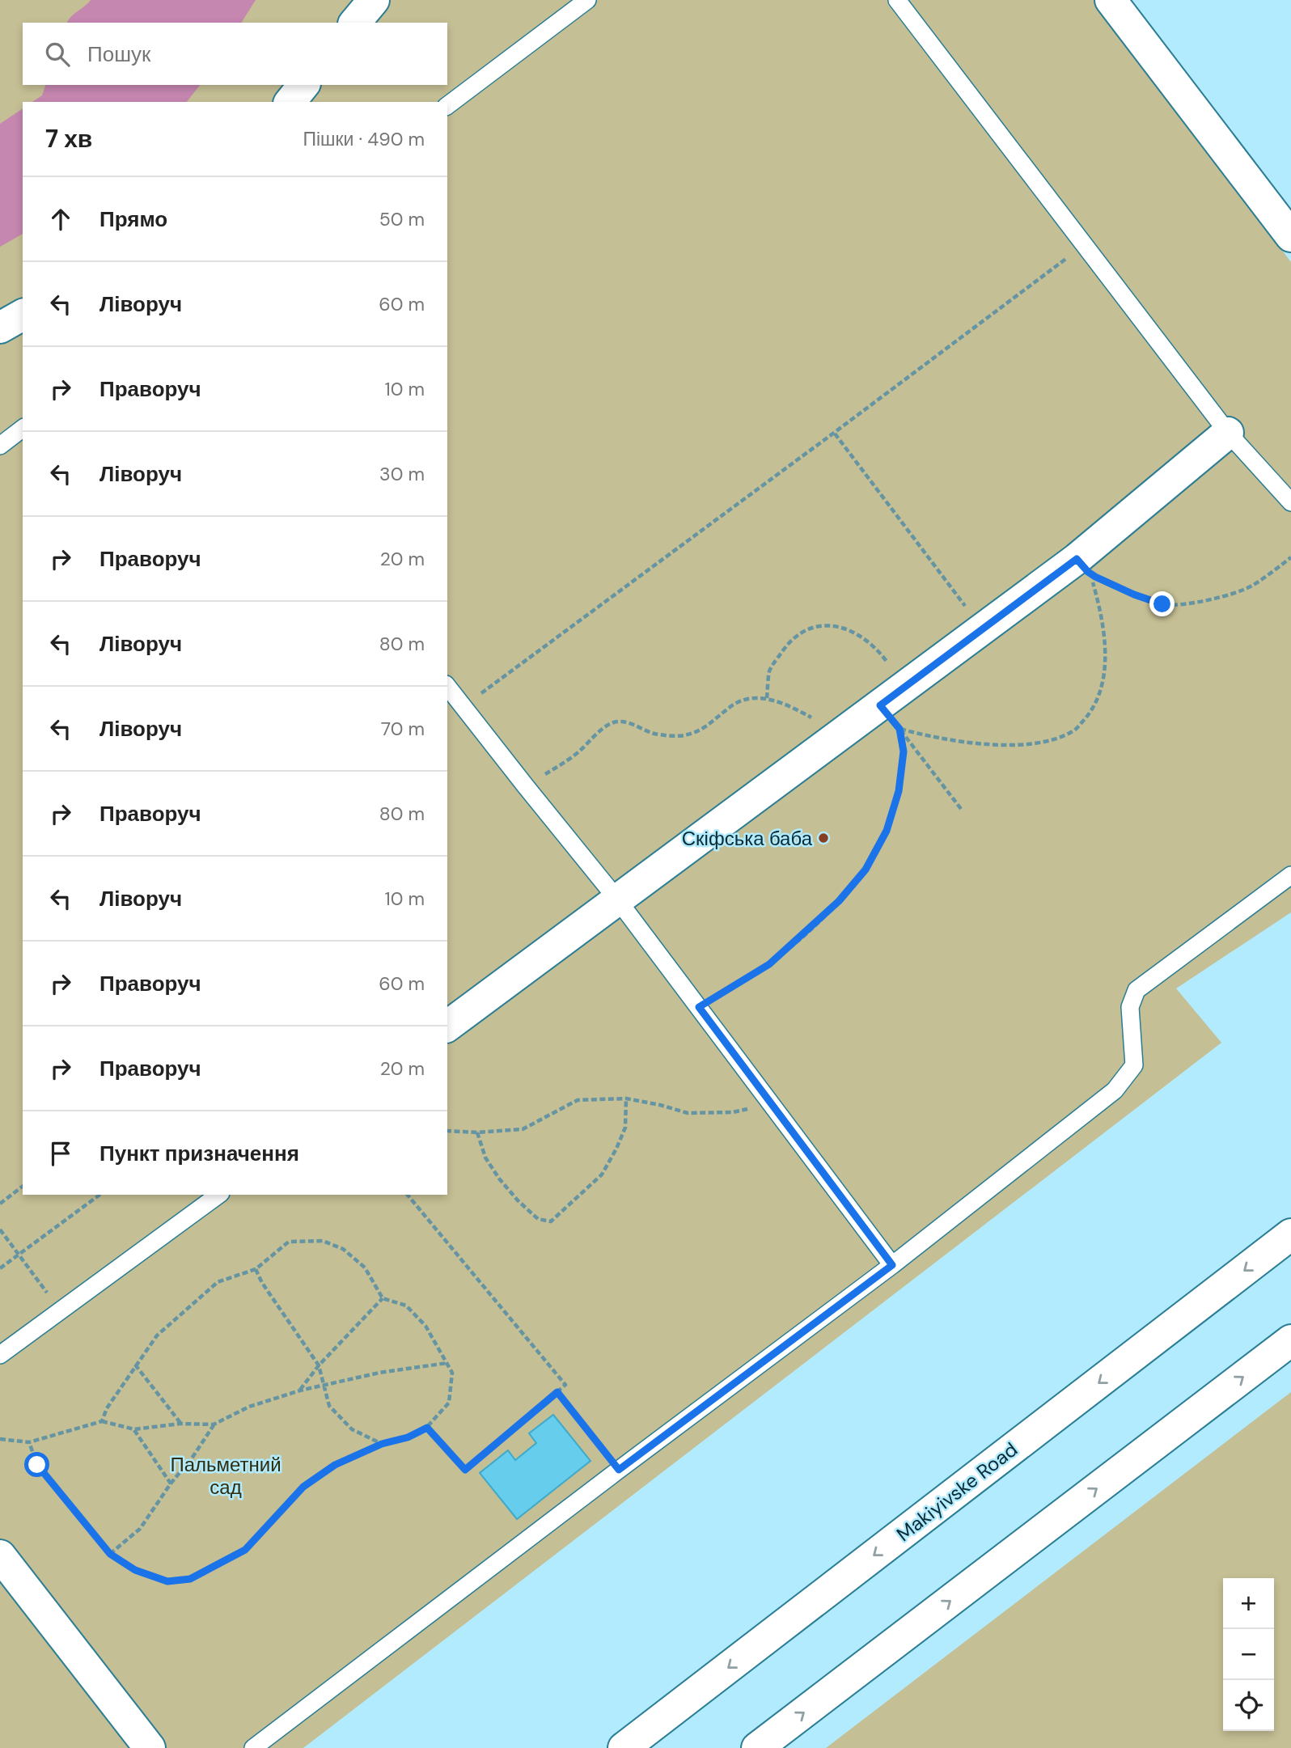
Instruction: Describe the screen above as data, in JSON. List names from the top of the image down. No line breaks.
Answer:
{"streets":{"street":["Makiyivske Road"]},"parks":["Пальметний сад"],"places":["Скіфська баба"],"page":{"search":"Пошук","heading":["7 хв","Пішки · 490 m"],"list":[["Прямо","50 m"],["Ліворуч","60 m"],["Праворуч","10 m"],["Ліворуч","30 m"],["Праворуч","20 m"],["Ліворуч","80 m"],["Ліворуч","70 m"],["Праворуч","80 m"],["Ліворуч","10 m"],["Праворуч","60 m"],["Праворуч","20 m"],"Пункт призначення"],"map_buttons":["+","−"]}}
